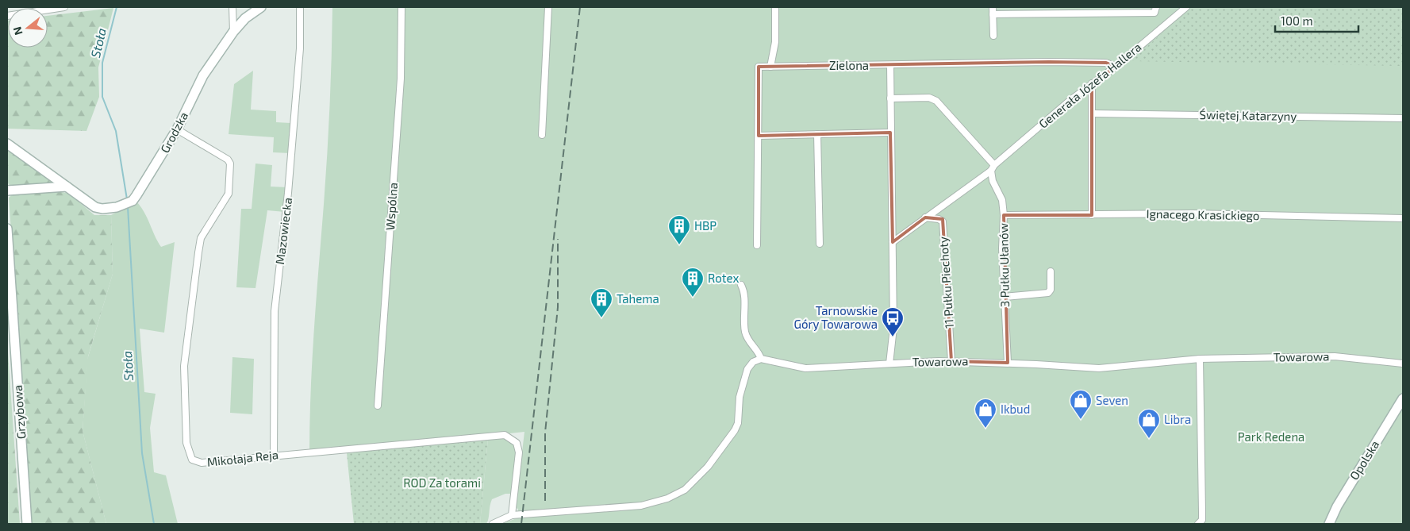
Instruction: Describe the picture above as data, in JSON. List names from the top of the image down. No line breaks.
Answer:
{"streets":{"street":["Zielona","Generała Józefa Hallera","Świętej Katarzyny","Grodzka","Wspólna","Ignacego Krasickiego","Mazowiecka","3 Pułku Ułanów","11 Pułku Piechoty","Towarowa","Grzybowa","Mikołaja Reja","Opolska"]},"crossings":[["Zielona","Generała Józefa Hallera"],["Generała Józefa Hallera","3 Pułku Ułanów"],["Generała Józefa Hallera","11 Pułku Piechoty"],["Grodzka","Mikołaja Reja"],["Ignacego Krasickiego","3 Pułku Ułanów"],["Mazowiecka","Mikołaja Reja"],["3 Pułku Ułanów","Towarowa"],["11 Pułku Piechoty","Towarowa"]],"water":["Stoła"],"parks":["Park Redena","ROD Za torami"],"places":{"building":["HBP","Rotex","Tahema"],"bus stop":["Tarnowskie Góry Towarowa"],"shop":["Seven","Ikbud","Libra"]},"scale_bar":"100 m","north":"left"}
